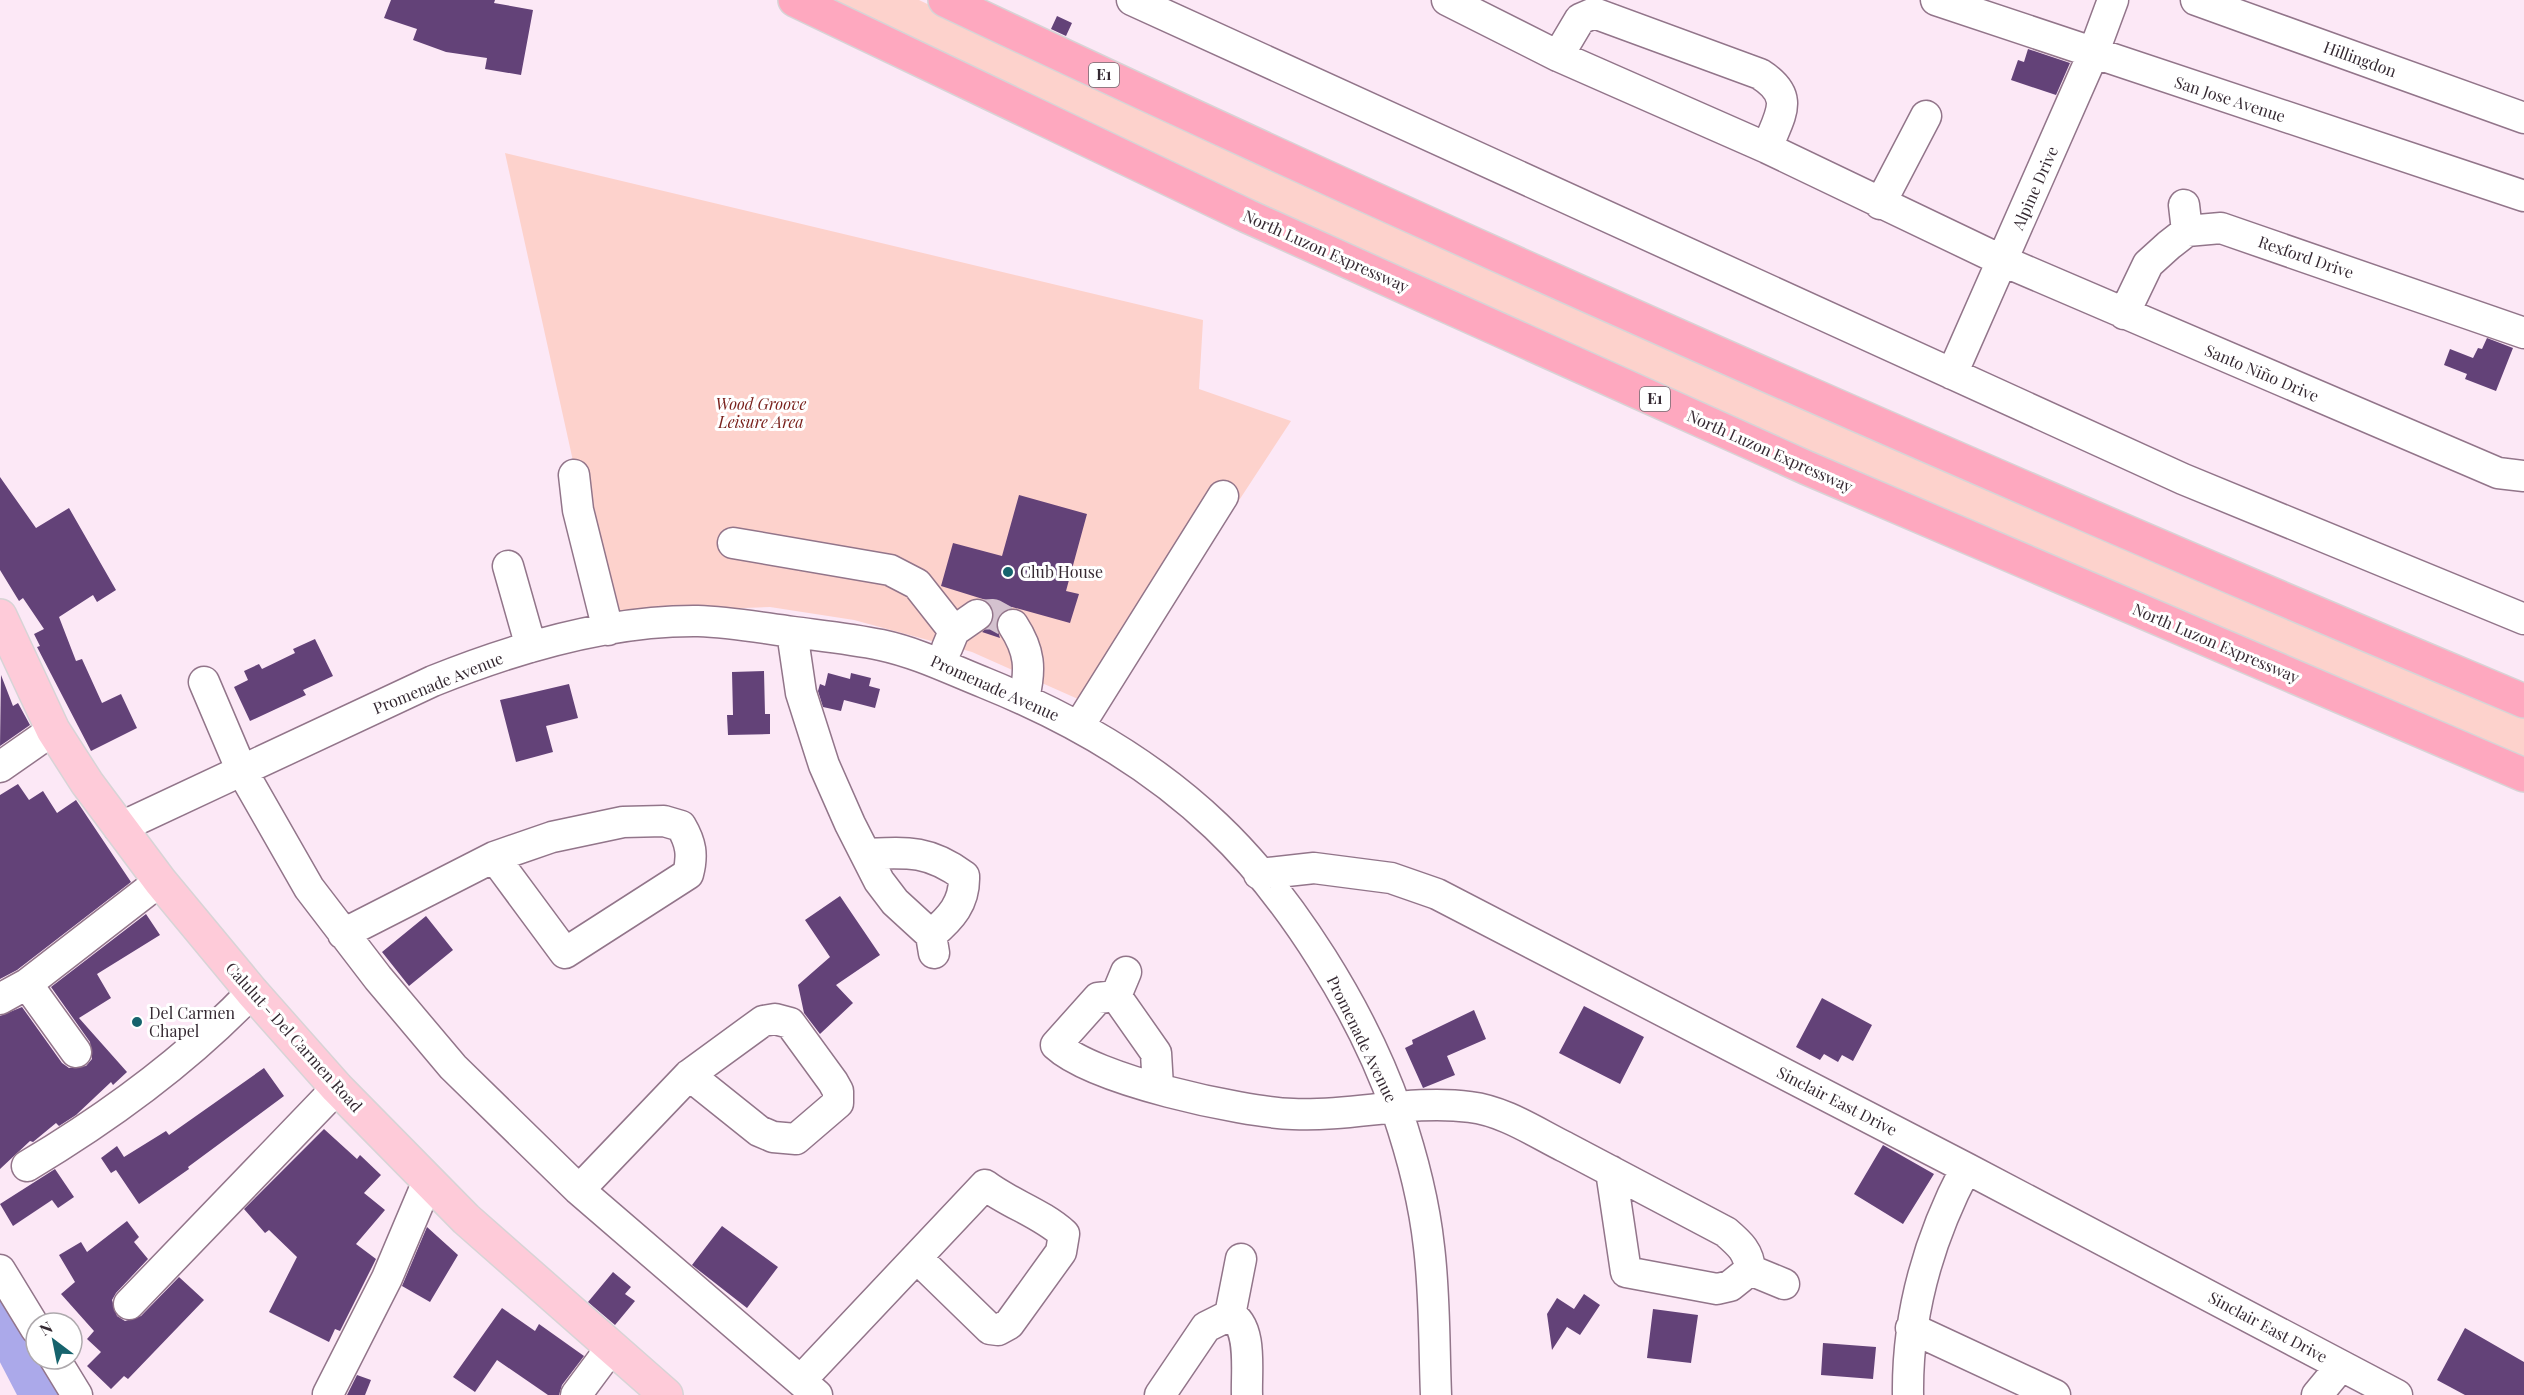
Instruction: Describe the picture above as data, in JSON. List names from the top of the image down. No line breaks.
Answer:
{"streets":{"highway":["E1","North Luzon Expressway"],"main road":["Calulut - Del Carmen Road"],"street":["Hillingdon","San Jose Avenue","Alpine Drive","Rexford Drive","Santo Niño Drive","Promenade Avenue","Sinclair East Drive"]},"crossings":[["San Jose Avenue","Alpine Drive"],["Alpine Drive","Santo Niño Drive"],["Rexford Drive","Santo Niño Drive"],["Promenade Avenue","Calulut - Del Carmen Road"],["Promenade Avenue","Sinclair East Drive"]],"parks":["Wood Groove Leisure Area"],"places":["Club House","Del Carmen Chapel"],"north":"top left"}
